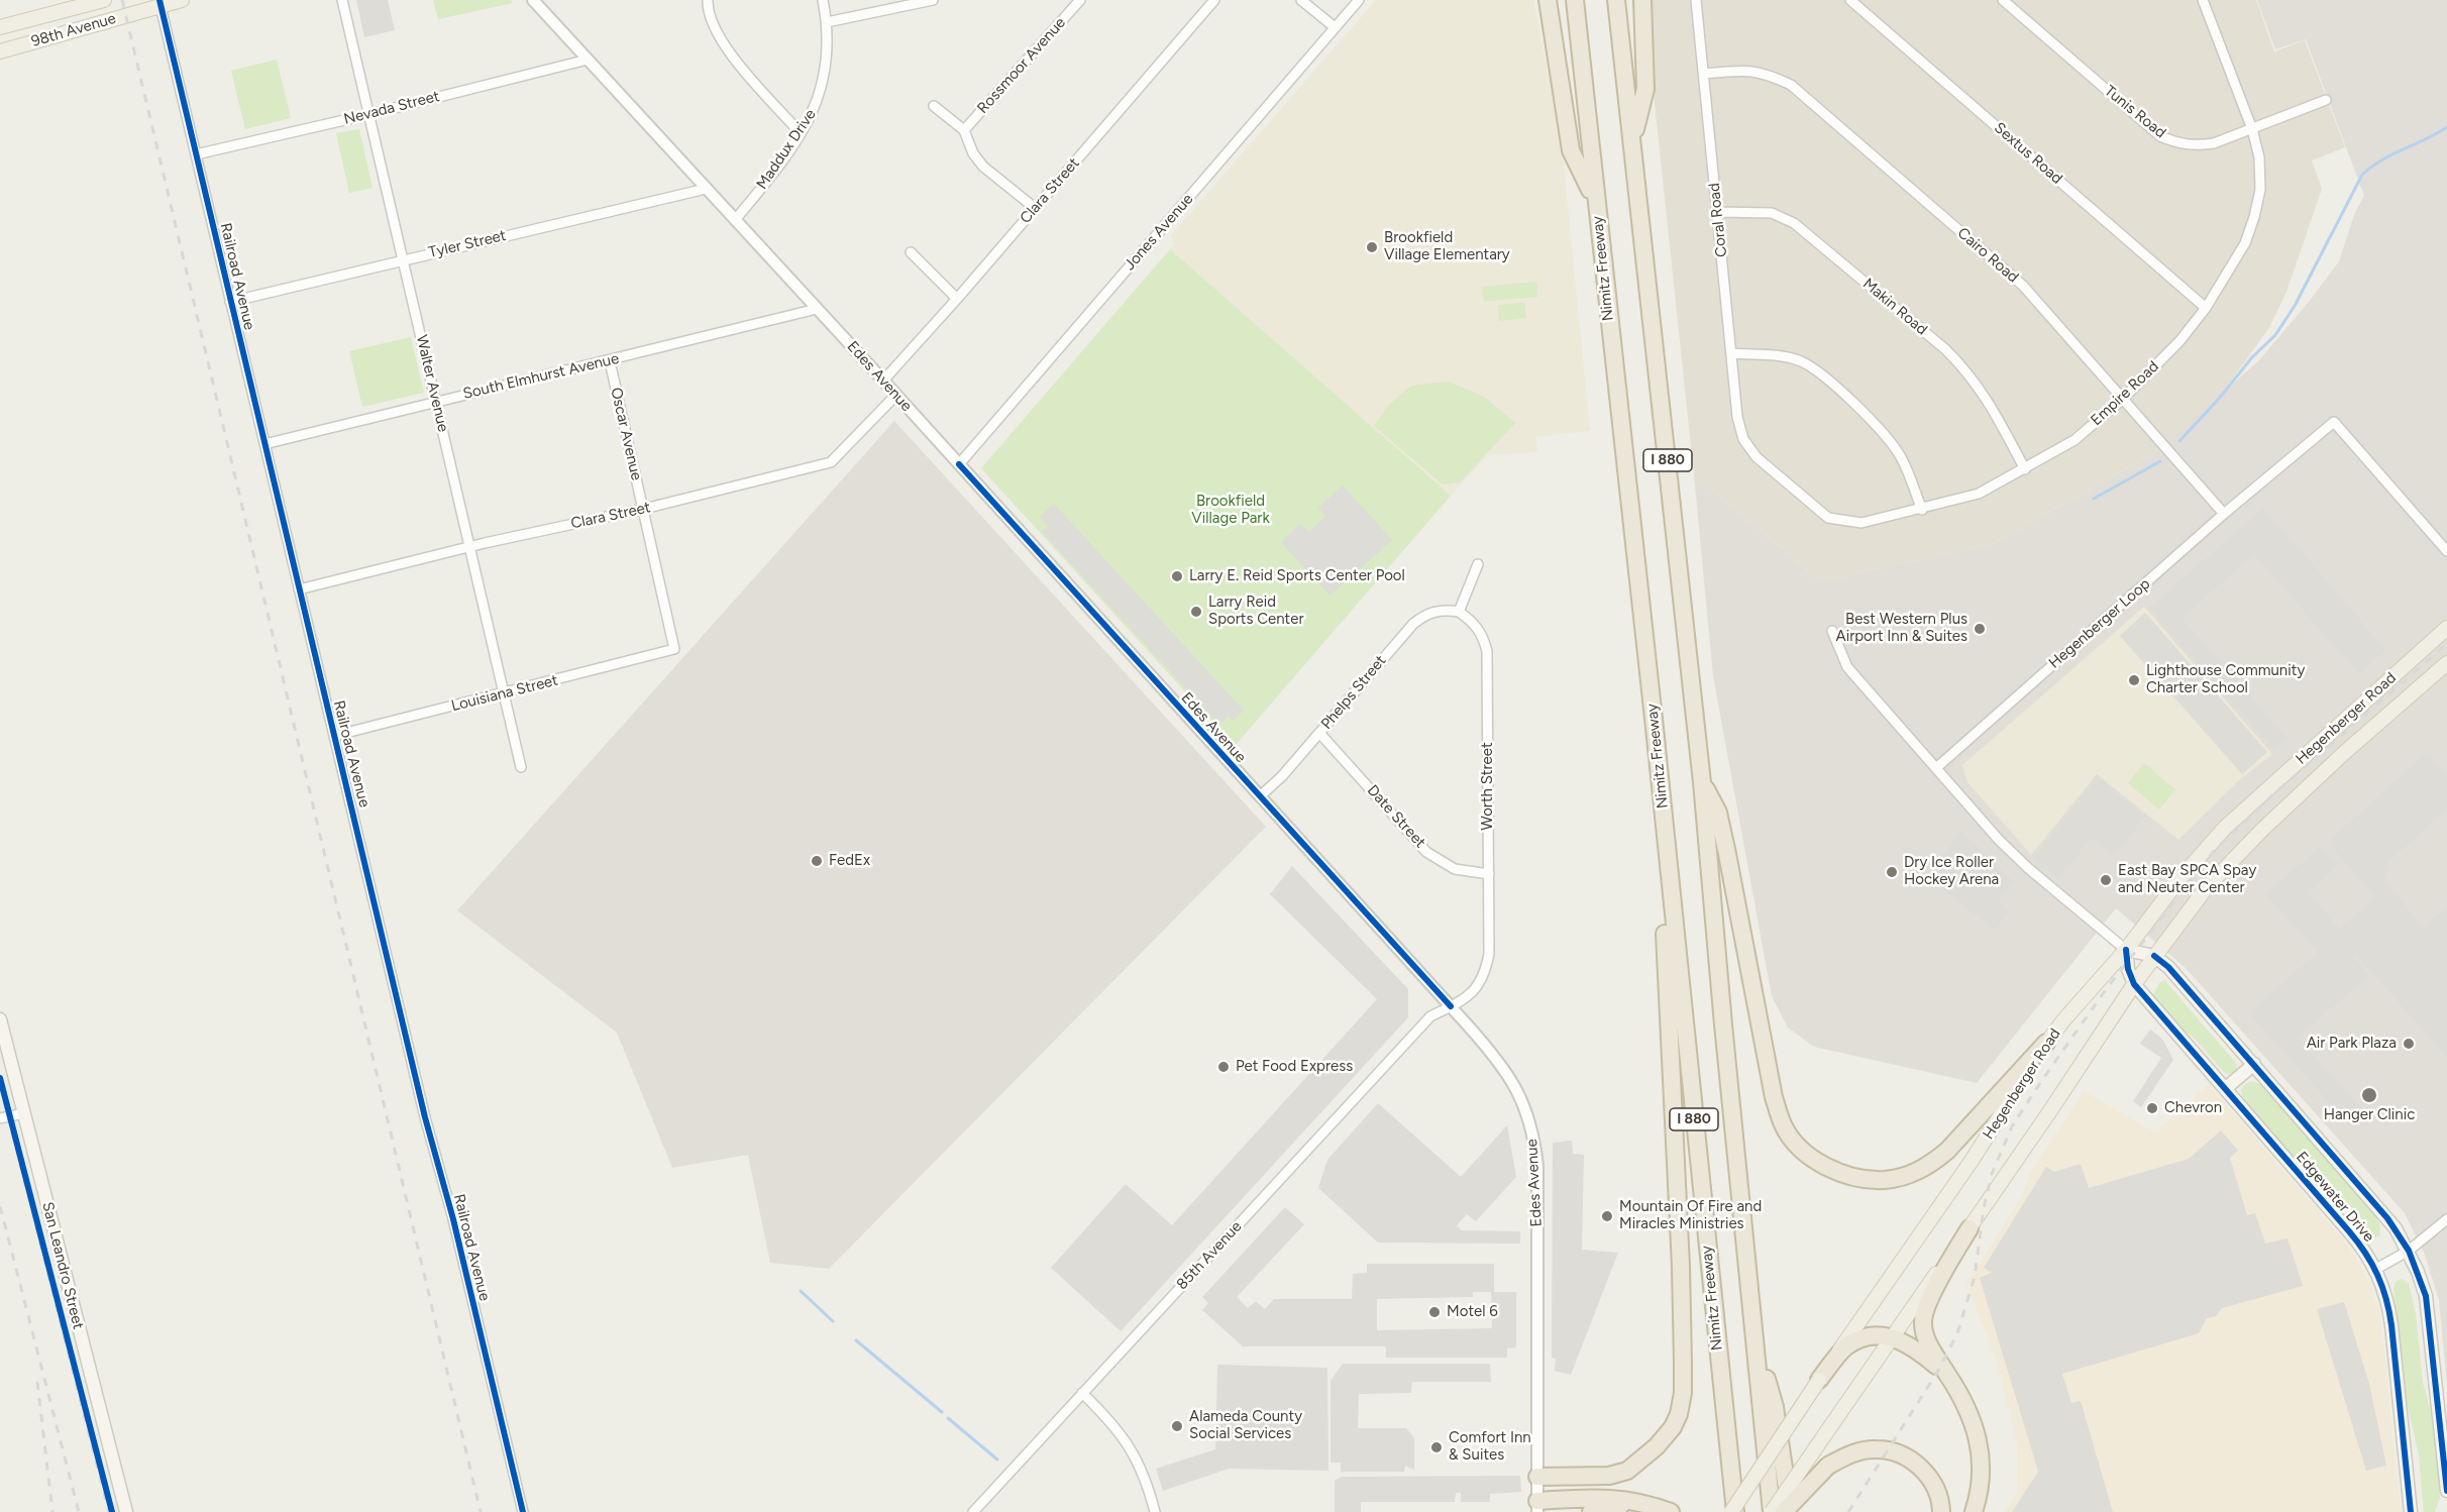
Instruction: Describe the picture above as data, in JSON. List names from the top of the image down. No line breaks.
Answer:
{"streets":{"highway":["Nimitz Freeway","I 880"],"main road":["98th Avenue","Hegenberger Road","Edgewater Drive","San Leandro Street"],"street":["Rossmoor Avenue","Nevada Street","Tunis Road","Maddux Drive","Sextus Road","Clara Street","Coral Road","Jones Avenue","Tyler Street","Cairo Road","Railroad Avenue","Makin Road","South Elmhurst Avenue","Edes Avenue","Walter Avenue","Empire Road","Oscar Avenue","Hegenberger Loop","Phelps Street","Louisiana Street","Worth Street","Date Street","85th Avenue"]},"crossings":[["98th Avenue","Railroad Avenue"],["Nevada Street","Railroad Avenue"],["Nevada Street","Edes Avenue"],["Nevada Street","Walter Avenue"],["Tunis Road","Empire Road"],["Maddux Drive","Edes Avenue"],["Sextus Road","Empire Road"],["Clara Street","Railroad Avenue"],["Clara Street","Edes Avenue"],["Clara Street","Walter Avenue"],["Clara Street","Oscar Avenue"],["Coral Road","Cairo Road"],["Coral Road","Makin Road"],["Coral Road","Empire Road"],["Jones Avenue","Edes Avenue"],["Tyler Street","Railroad Avenue"],["Tyler Street","Edes Avenue"],["Tyler Street","Walter Avenue"],["Cairo Road","Empire Road"],["Cairo Road","Hegenberger Loop"],["Nimitz Freeway","Hegenberger Road"],["Railroad Avenue","South Elmhurst Avenue"],["Railroad Avenue","Louisiana Street"],["Makin Road","Empire Road"],["South Elmhurst Avenue","Edes Avenue"],["South Elmhurst Avenue","Walter Avenue"],["South Elmhurst Avenue","Oscar Avenue"],["Edes Avenue","Phelps Street"],["Edes Avenue","Worth Street"],["Edes Avenue","85th Avenue"],["Walter Avenue","Louisiana Street"],["Oscar Avenue","Louisiana Street"],["I 880","Hegenberger Road"],["Phelps Street","Worth Street"],["Phelps Street","Date Street"],["Hegenberger Road","Edgewater Drive"],["Worth Street","Date Street"],["Worth Street","85th Avenue"]],"parks":["Brookfield Village Park"],"places":["Brookfield Village Elementary","Larry E. Reid Sports Center Pool","Larry Reid Sports Center","Best Western Plus Airport Inn & Suites","Lighthouse Community Charter School","FedEx","Dry Ice Roller Hockey Arena","East Bay SPCA Spay and Neuter Center","Air Park Plaza","Pet Food Express","Hanger Clinic","Chevron","Mountain Of Fire and Miracles Ministries","Motel 6","Alameda County Social Services","Comfort Inn & Suites"]}
